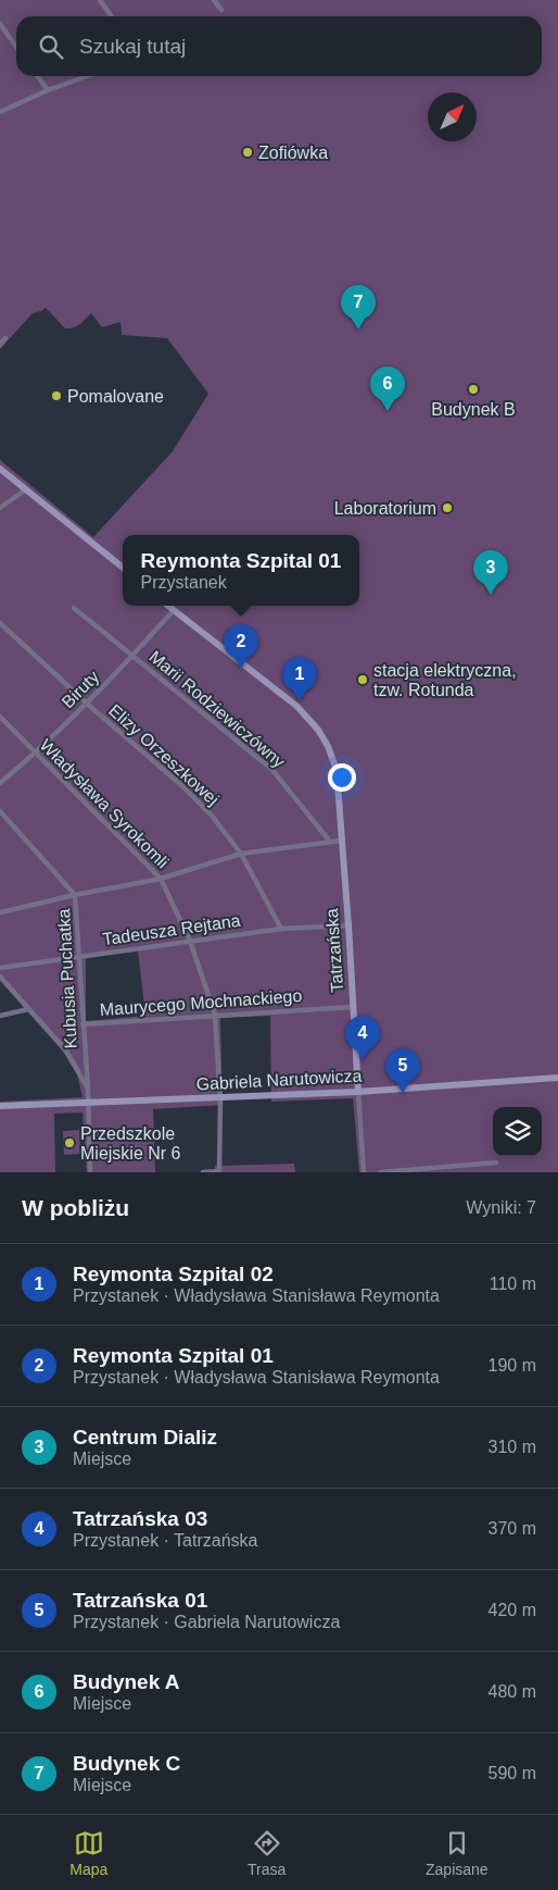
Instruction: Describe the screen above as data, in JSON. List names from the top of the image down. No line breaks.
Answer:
{"streets":{"street":["Biruty","Marii Rodziewiczówny","Elizy Orzeszkowej","Władysława Syrokomli","Tadeusza Rejtana","Tatrzańska","Kubusia Puchatka","Maurycego Mochnackiego","Gabriela Narutowicza"]},"crossings":[["Biruty","Marii Rodziewiczówny"],["Biruty","Elizy Orzeszkowej"],["Biruty","Władysława Syrokomli"],["Biruty","Tatrzańska"],["Elizy Orzeszkowej","Tadeusza Rejtana"],["Władysława Syrokomli","Tadeusza Rejtana"],["Władysława Syrokomli","Maurycego Mochnackiego"],["Władysława Syrokomli","Gabriela Narutowicza"],["Tadeusza Rejtana","Tatrzańska"],["Tadeusza Rejtana","Kubusia Puchatka"],["Tatrzańska","Maurycego Mochnackiego"],["Tatrzańska","Gabriela Narutowicza"],["Kubusia Puchatka","Maurycego Mochnackiego"],["Kubusia Puchatka","Gabriela Narutowicza"]],"places":["Zofiówka","Budynek B","Pomalovane","Laboratorium","stacja elektryczna, tzw. Rotunda","Przedszkole Miejskie Nr 6"],"north":"top right","page":{"search":"Szukaj tutaj","pins":["7","6","3","2","1","4","5"],"popup":["Reymonta Szpital 01","Przystanek"],"heading":["W pobliżu","Wyniki: 7"],"list":[{"mark":"1","name":"Reymonta Szpital 02","note":"Przystanek · Władysława Stanisława Reymonta","value":"110 m"},{"mark":"2","name":"Reymonta Szpital 01","note":"Przystanek · Władysława Stanisława Reymonta","value":"190 m"},{"mark":"3","name":"Centrum Dializ","note":"Miejsce","value":"310 m"},{"mark":"4","name":"Tatrzańska 03","note":"Przystanek · Tatrzańska","value":"370 m"},{"mark":"5","name":"Tatrzańska 01","note":"Przystanek · Gabriela Narutowicza","value":"420 m"},{"mark":"6","name":"Budynek A","note":"Miejsce","value":"480 m"},{"mark":"7","name":"Budynek C","note":"Miejsce","value":"590 m"}],"nav":["Mapa","Trasa","Zapisane"]}}
